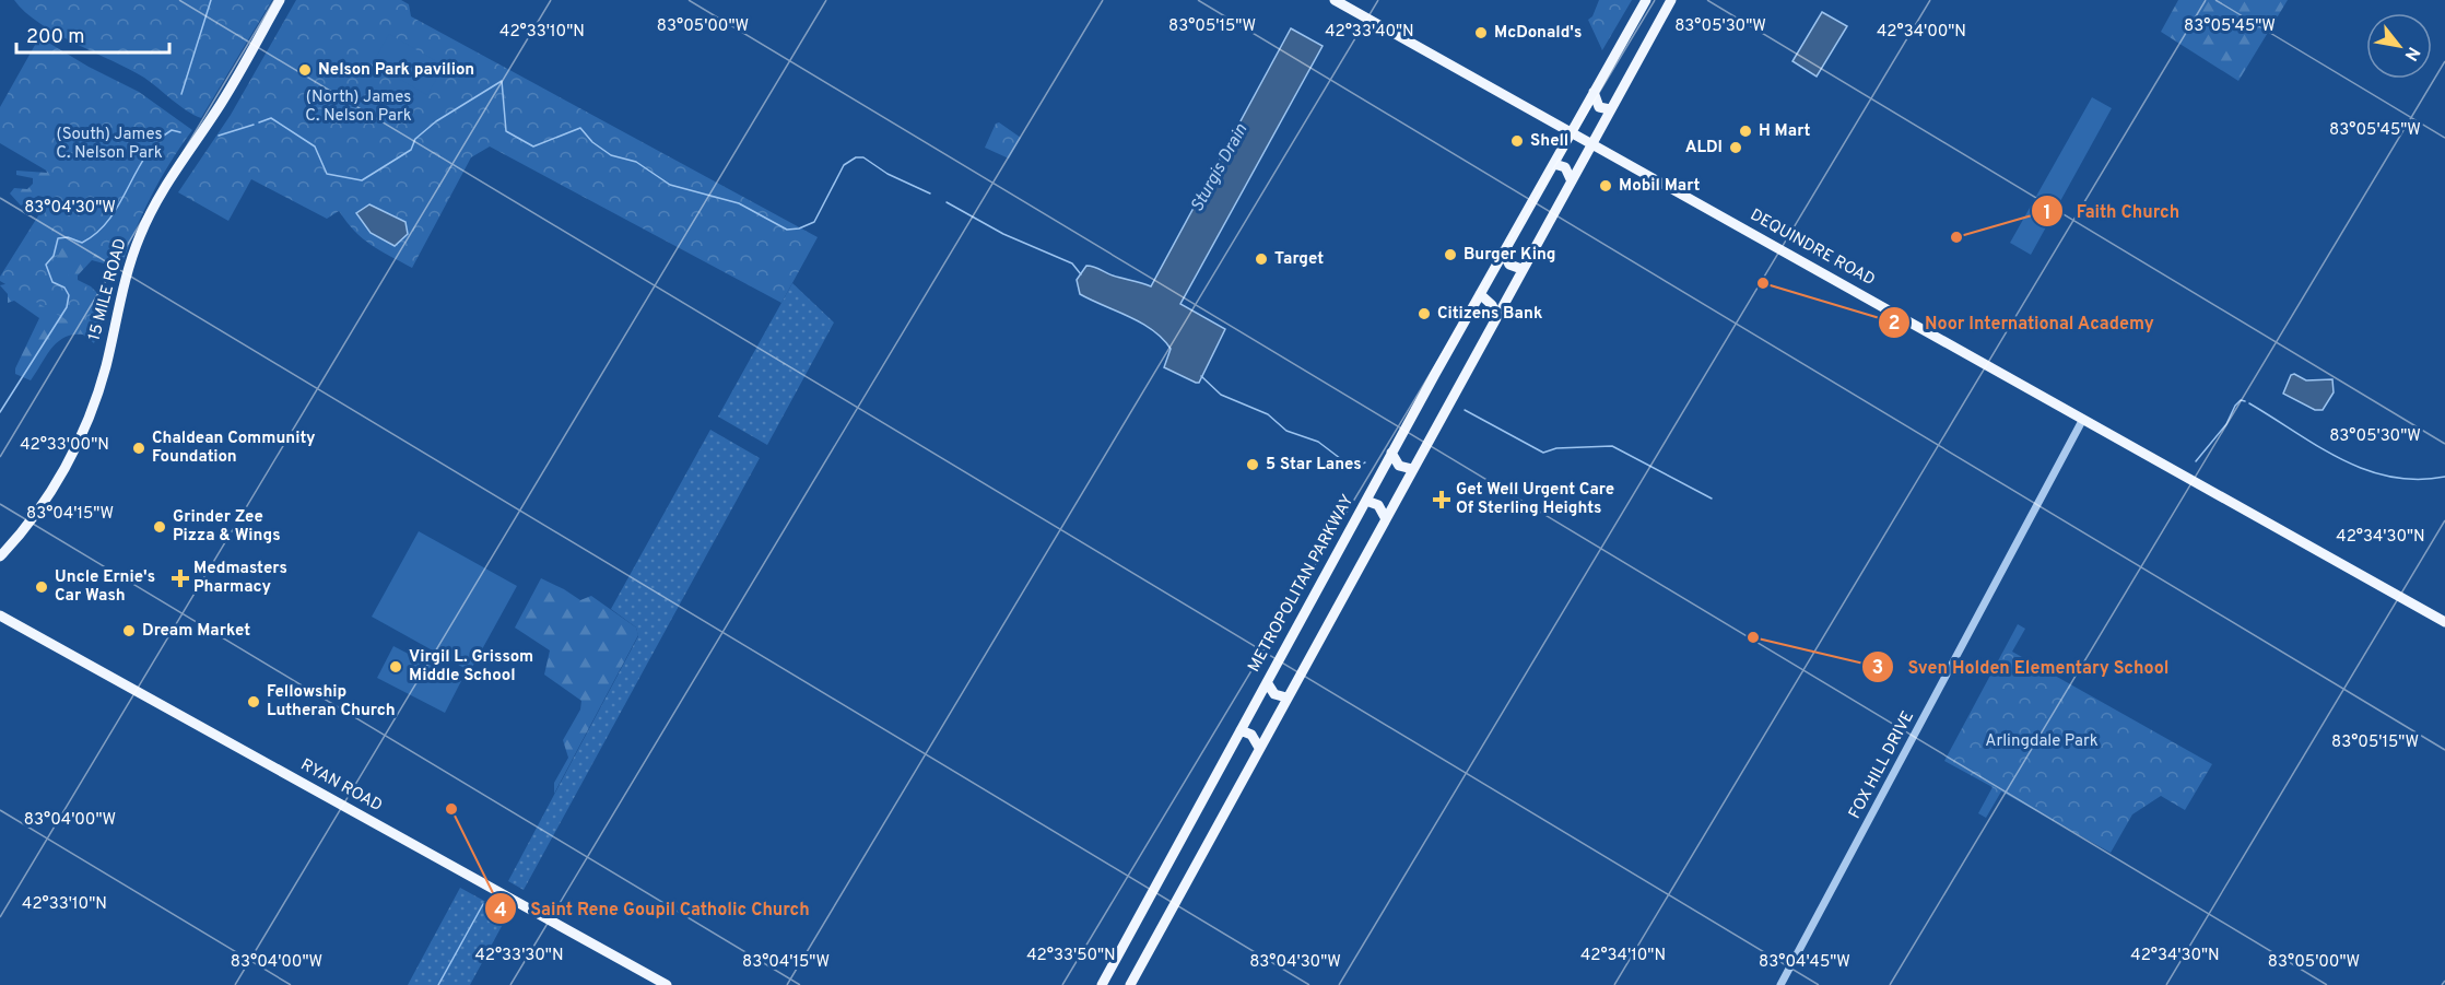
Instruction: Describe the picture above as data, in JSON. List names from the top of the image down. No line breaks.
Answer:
{"streets":{"main road":["DEQUINDRE ROAD","15 MILE ROAD","METROPOLITAN PARKWAY","RYAN ROAD"],"street":["FOX HILL DRIVE"]},"crossings":[["DEQUINDRE ROAD","METROPOLITAN PARKWAY"],["DEQUINDRE ROAD","FOX HILL DRIVE"]],"water":["Sturgis Drain"],"parks":["(North) James C. Nelson Park","(South) James C. Nelson Park","Arlingdale Park"],"places":{"other":["McDonald's","Nelson Park pavilion","H Mart","Shell","ALDI","Mobil Mart","Faith Church","Burger King","Target","Noor International Academy","Citizens Bank","Chaldean Community Foundation","5 Star Lanes","Grinder Zee Pizza & Wings","Uncle Ernie's Car Wash","Dream Market","Sven Holden Elementary School","Virgil L. Grissom Middle School","Fellowship Lutheran Church","Saint Rene Goupil Catholic Church"],"health":["Get Well Urgent Care Of Sterling Heights","Medmasters Pharmacy"]},"scale_bar":"200 m","north":"bottom right","coordinates":["83°05'00\"W","83°05'15\"W","83°05'30\"W","83°05'45\"W","42°33'40\"N","42°34'00\"N","42°33'10\"N","83°04'30\"W","42°33'00\"N","83°04'15\"W","42°34'30\"N","83°04'00\"W","42°33'30\"N","42°33'50\"N","42°34'10\"N","83°04'45\"W"]}
